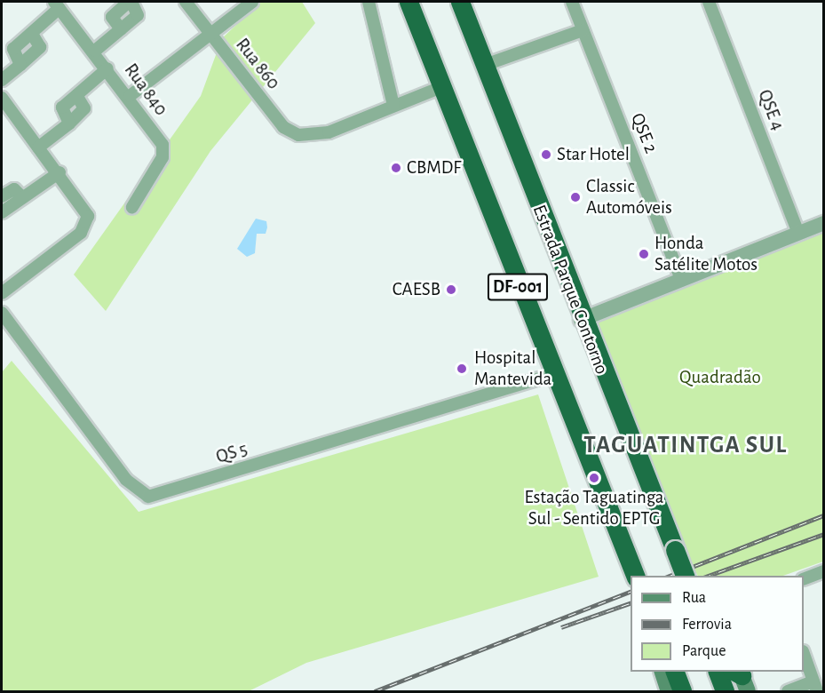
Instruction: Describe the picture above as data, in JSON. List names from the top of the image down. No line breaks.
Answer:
{"streets":{"highway":["DF-001","Estrada Parque Contorno"],"street":["Rua 860","Rua 840","QSE 4","QSE 2","QS 5"]},"crossings":[["DF-001","QS 5"]],"districts":["TAGUATINTGA SUL"],"parks":["Quadradão"],"places":["Star Hotel","CBMDF","Classic Automóveis","Honda Satélite Motos","CAESB","Hospital Mantevida","Estação Taguatinga Sul - Sentido EPTG"],"legend":["Rua","Ferrovia","Parque"]}
